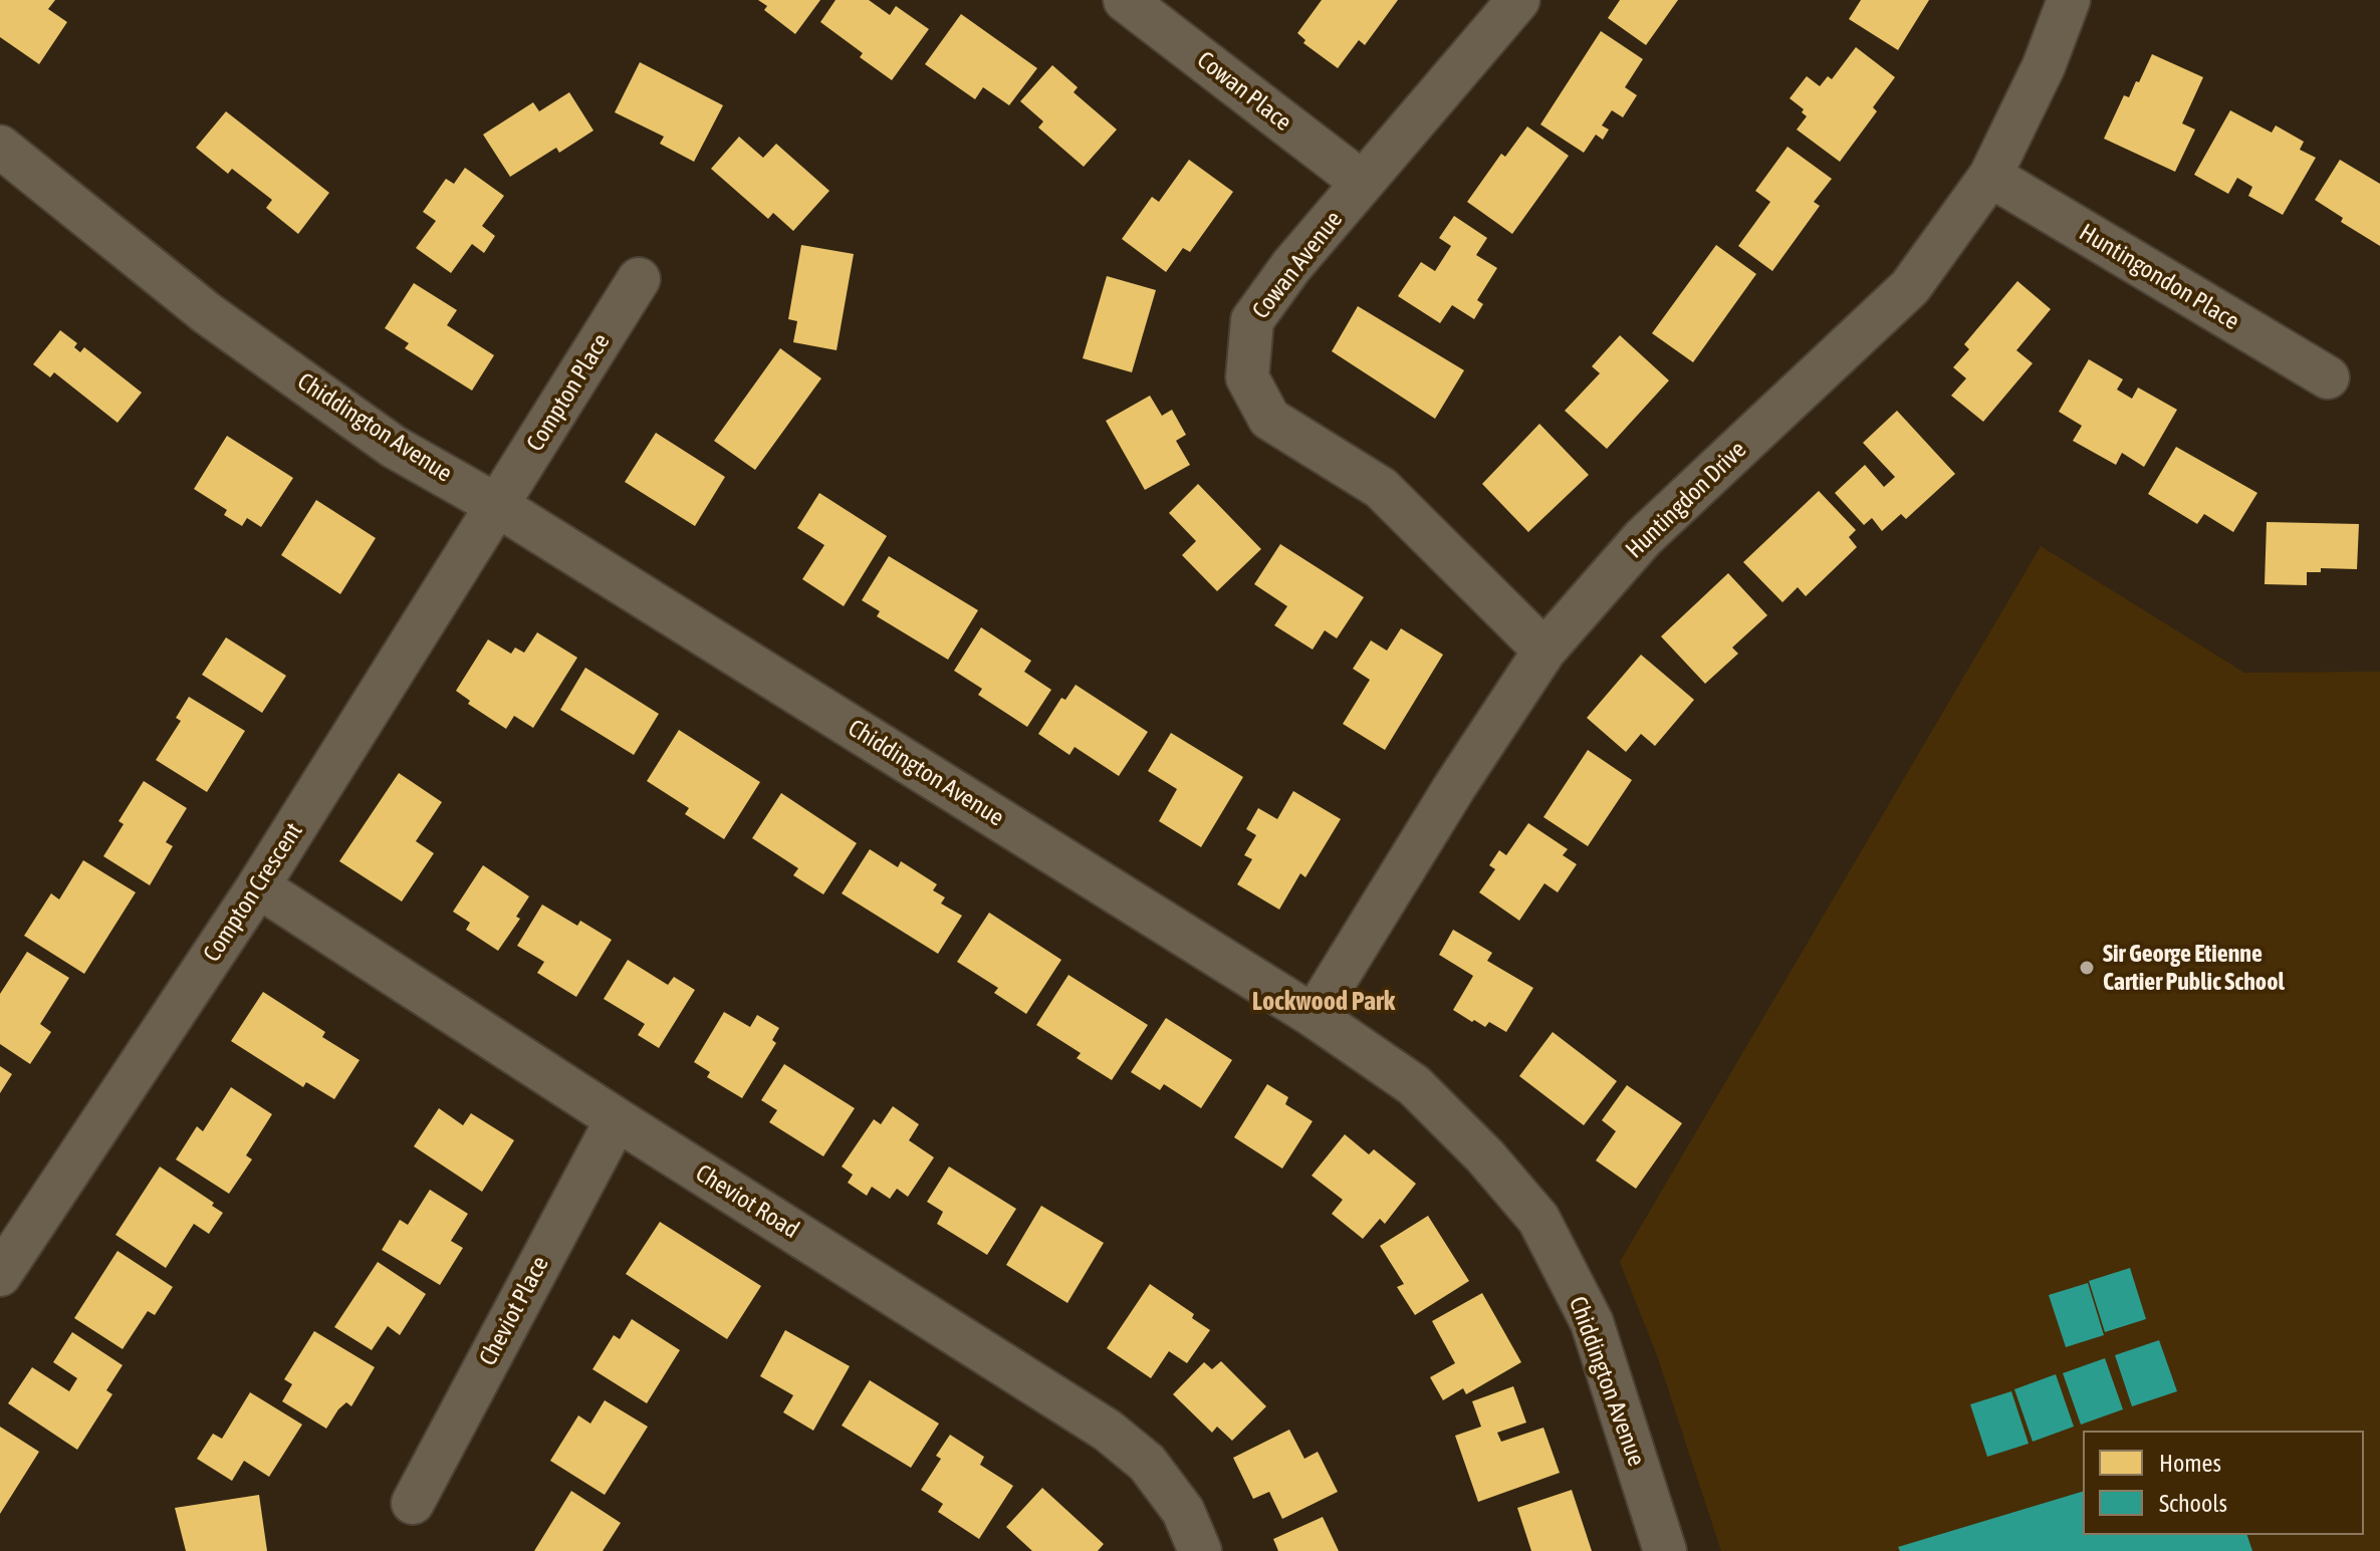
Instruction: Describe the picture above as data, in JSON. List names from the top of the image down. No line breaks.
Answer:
{"streets":{"street":["Cowan Place","Cowan Avenue","Huntingondon Place","Compton Place","Chiddington Avenue","Huntingdon Drive","Compton Crescent","Cheviot Road","Cheviot Place"]},"crossings":[["Cowan Place","Cowan Avenue"],["Cowan Avenue","Huntingdon Drive"],["Huntingondon Place","Huntingdon Drive"],["Compton Place","Chiddington Avenue"],["Compton Place","Compton Crescent"],["Chiddington Avenue","Huntingdon Drive"],["Chiddington Avenue","Compton Crescent"],["Compton Crescent","Cheviot Road"],["Cheviot Road","Cheviot Place"]],"districts":["Lockwood Park"],"places":["Sir George Etienne Cartier Public School"],"legend":["Homes","Schools"]}
